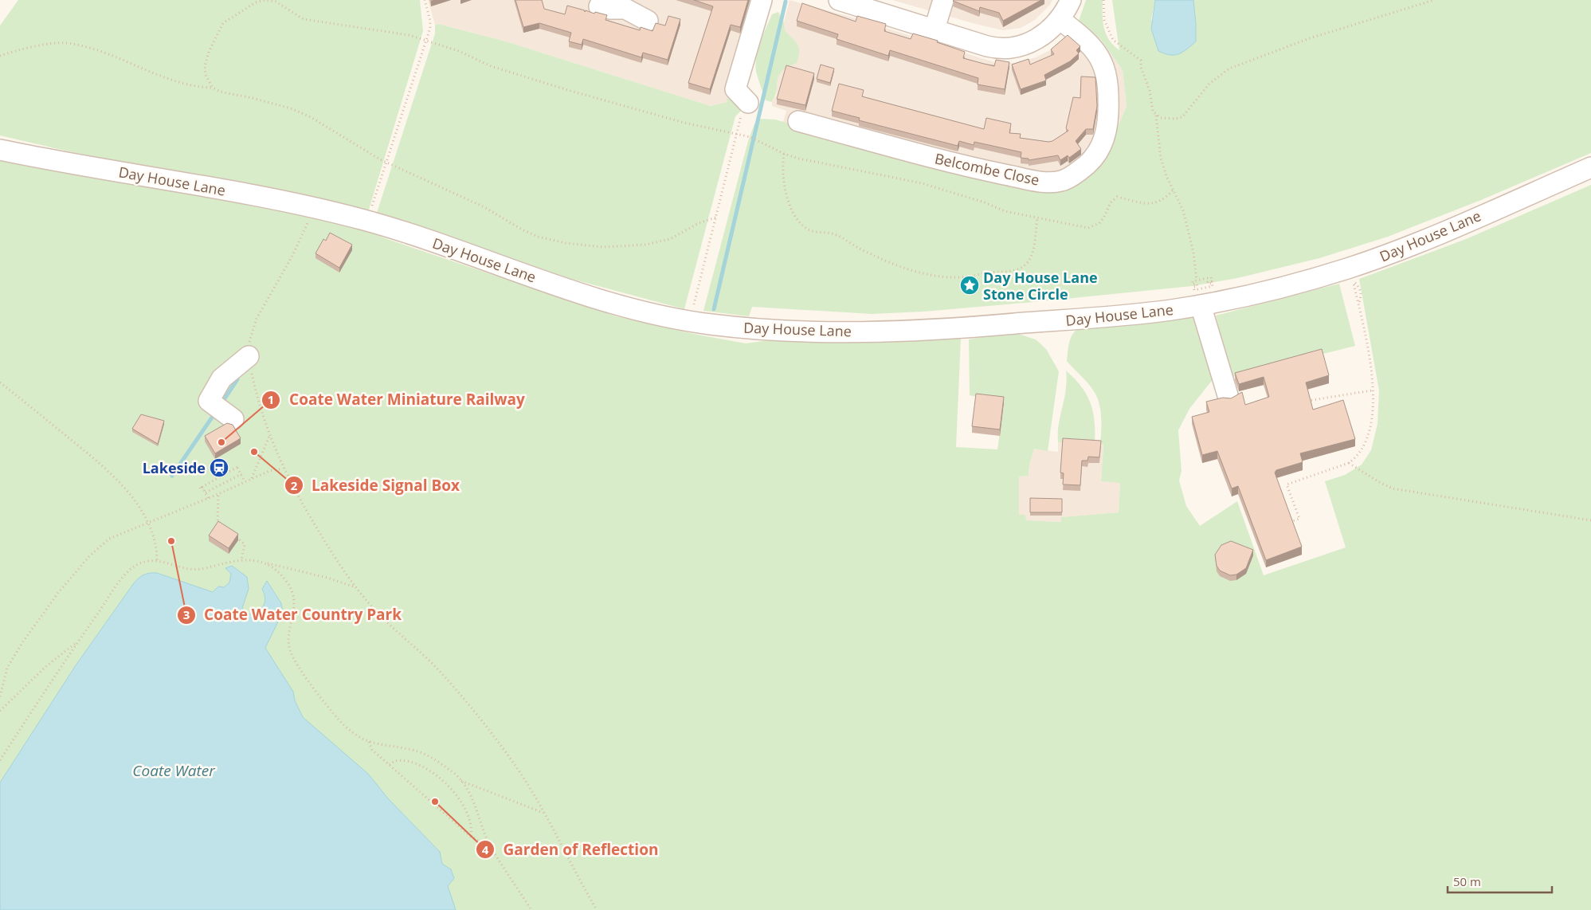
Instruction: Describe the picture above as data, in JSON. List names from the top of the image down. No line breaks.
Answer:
{"streets":{"street":["Belcombe Close","Day House Lane"]},"water":["Coate Water"],"places":{"place":["Day House Lane Stone Circle"],"other":["Coate Water Miniature Railway","Lakeside Signal Box","Coate Water Country Park","Garden of Reflection"],"station":["Lakeside"]},"scale_bar":"50 m"}
